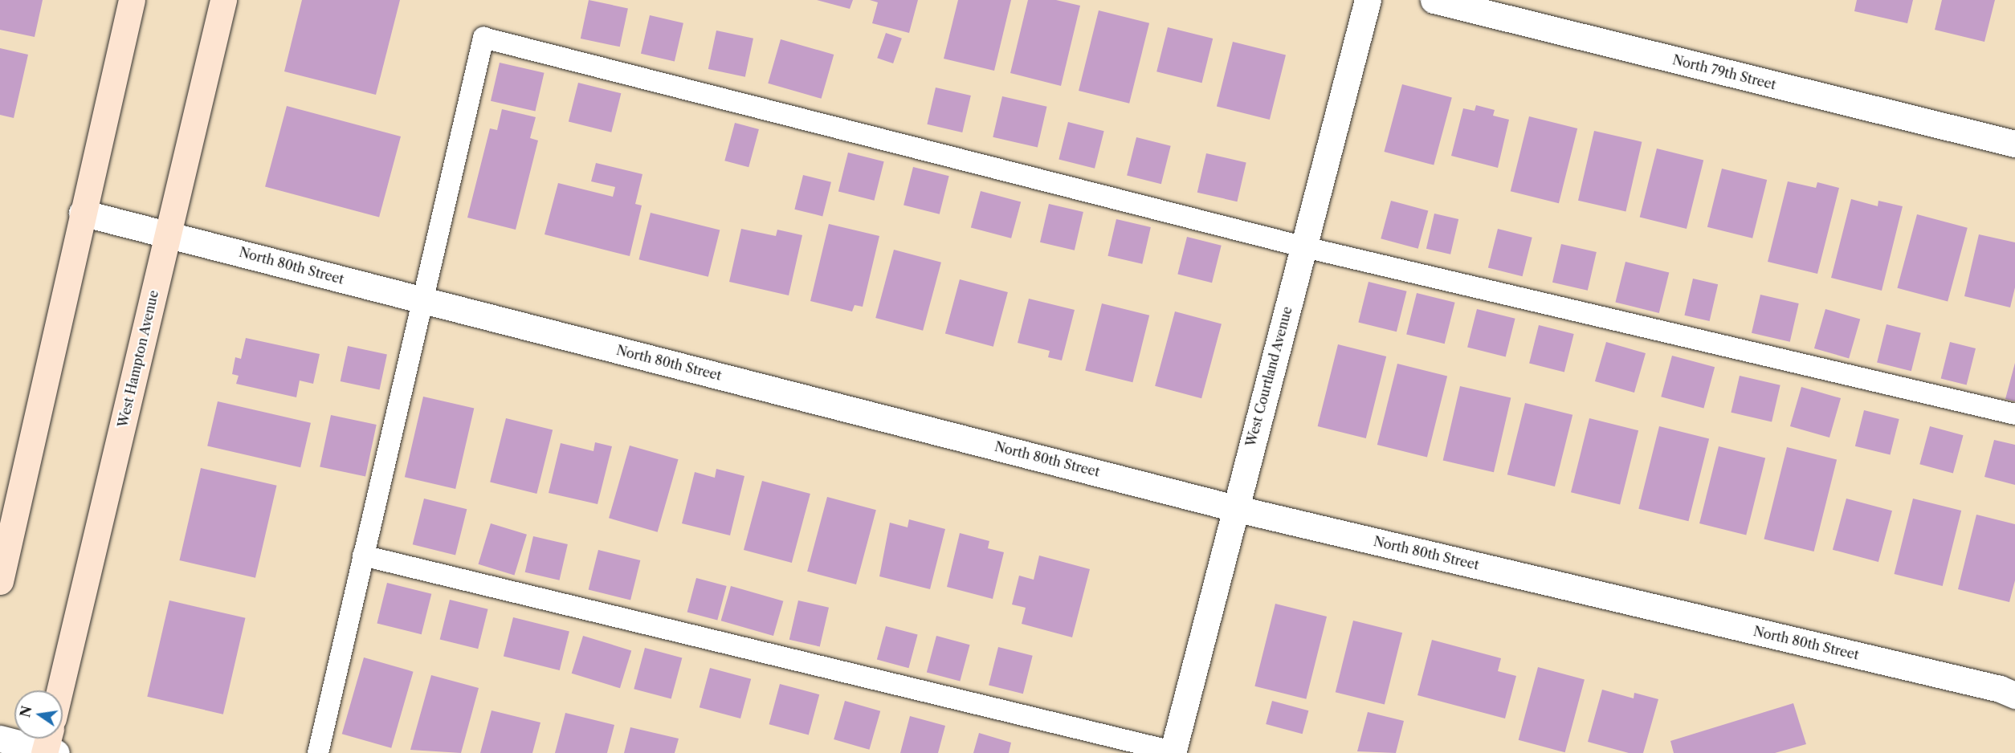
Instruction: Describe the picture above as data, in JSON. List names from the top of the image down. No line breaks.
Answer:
{"streets":{"main road":["West Hampton Avenue"],"street":["North 79th Street","North 80th Street","West Courtland Avenue"]},"crossings":[["North 80th Street","West Hampton Avenue"],["North 80th Street","West Courtland Avenue"]],"north":"left"}
